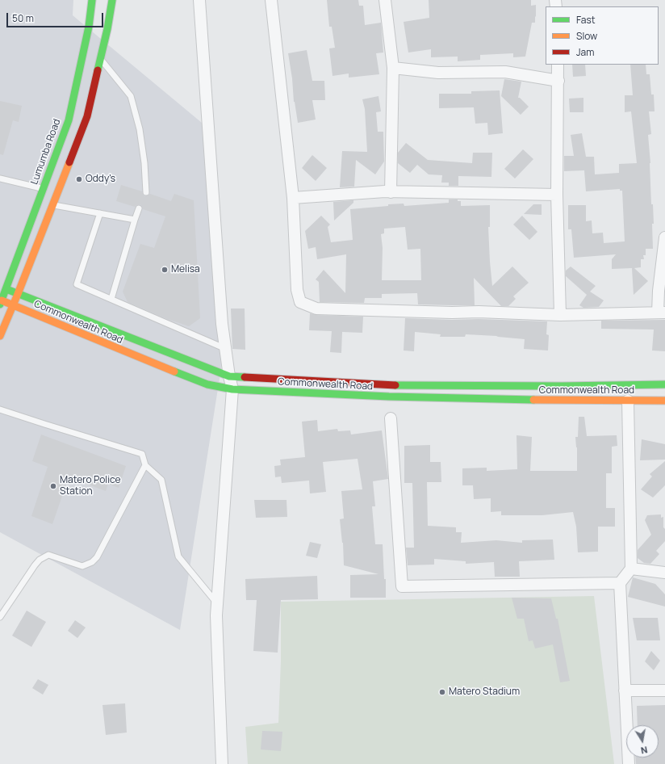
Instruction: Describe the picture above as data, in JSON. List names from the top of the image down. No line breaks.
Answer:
{"streets":{"main road":["Lumumba Road","Commonwealth Road"]},"crossings":[["Lumumba Road","Commonwealth Road"]],"places":["Oddy's","Melisa","Matero Police Station","Matero Stadium"],"legend":["Fast","Slow","Jam"],"scale_bar":"50 m","north":"bottom"}
